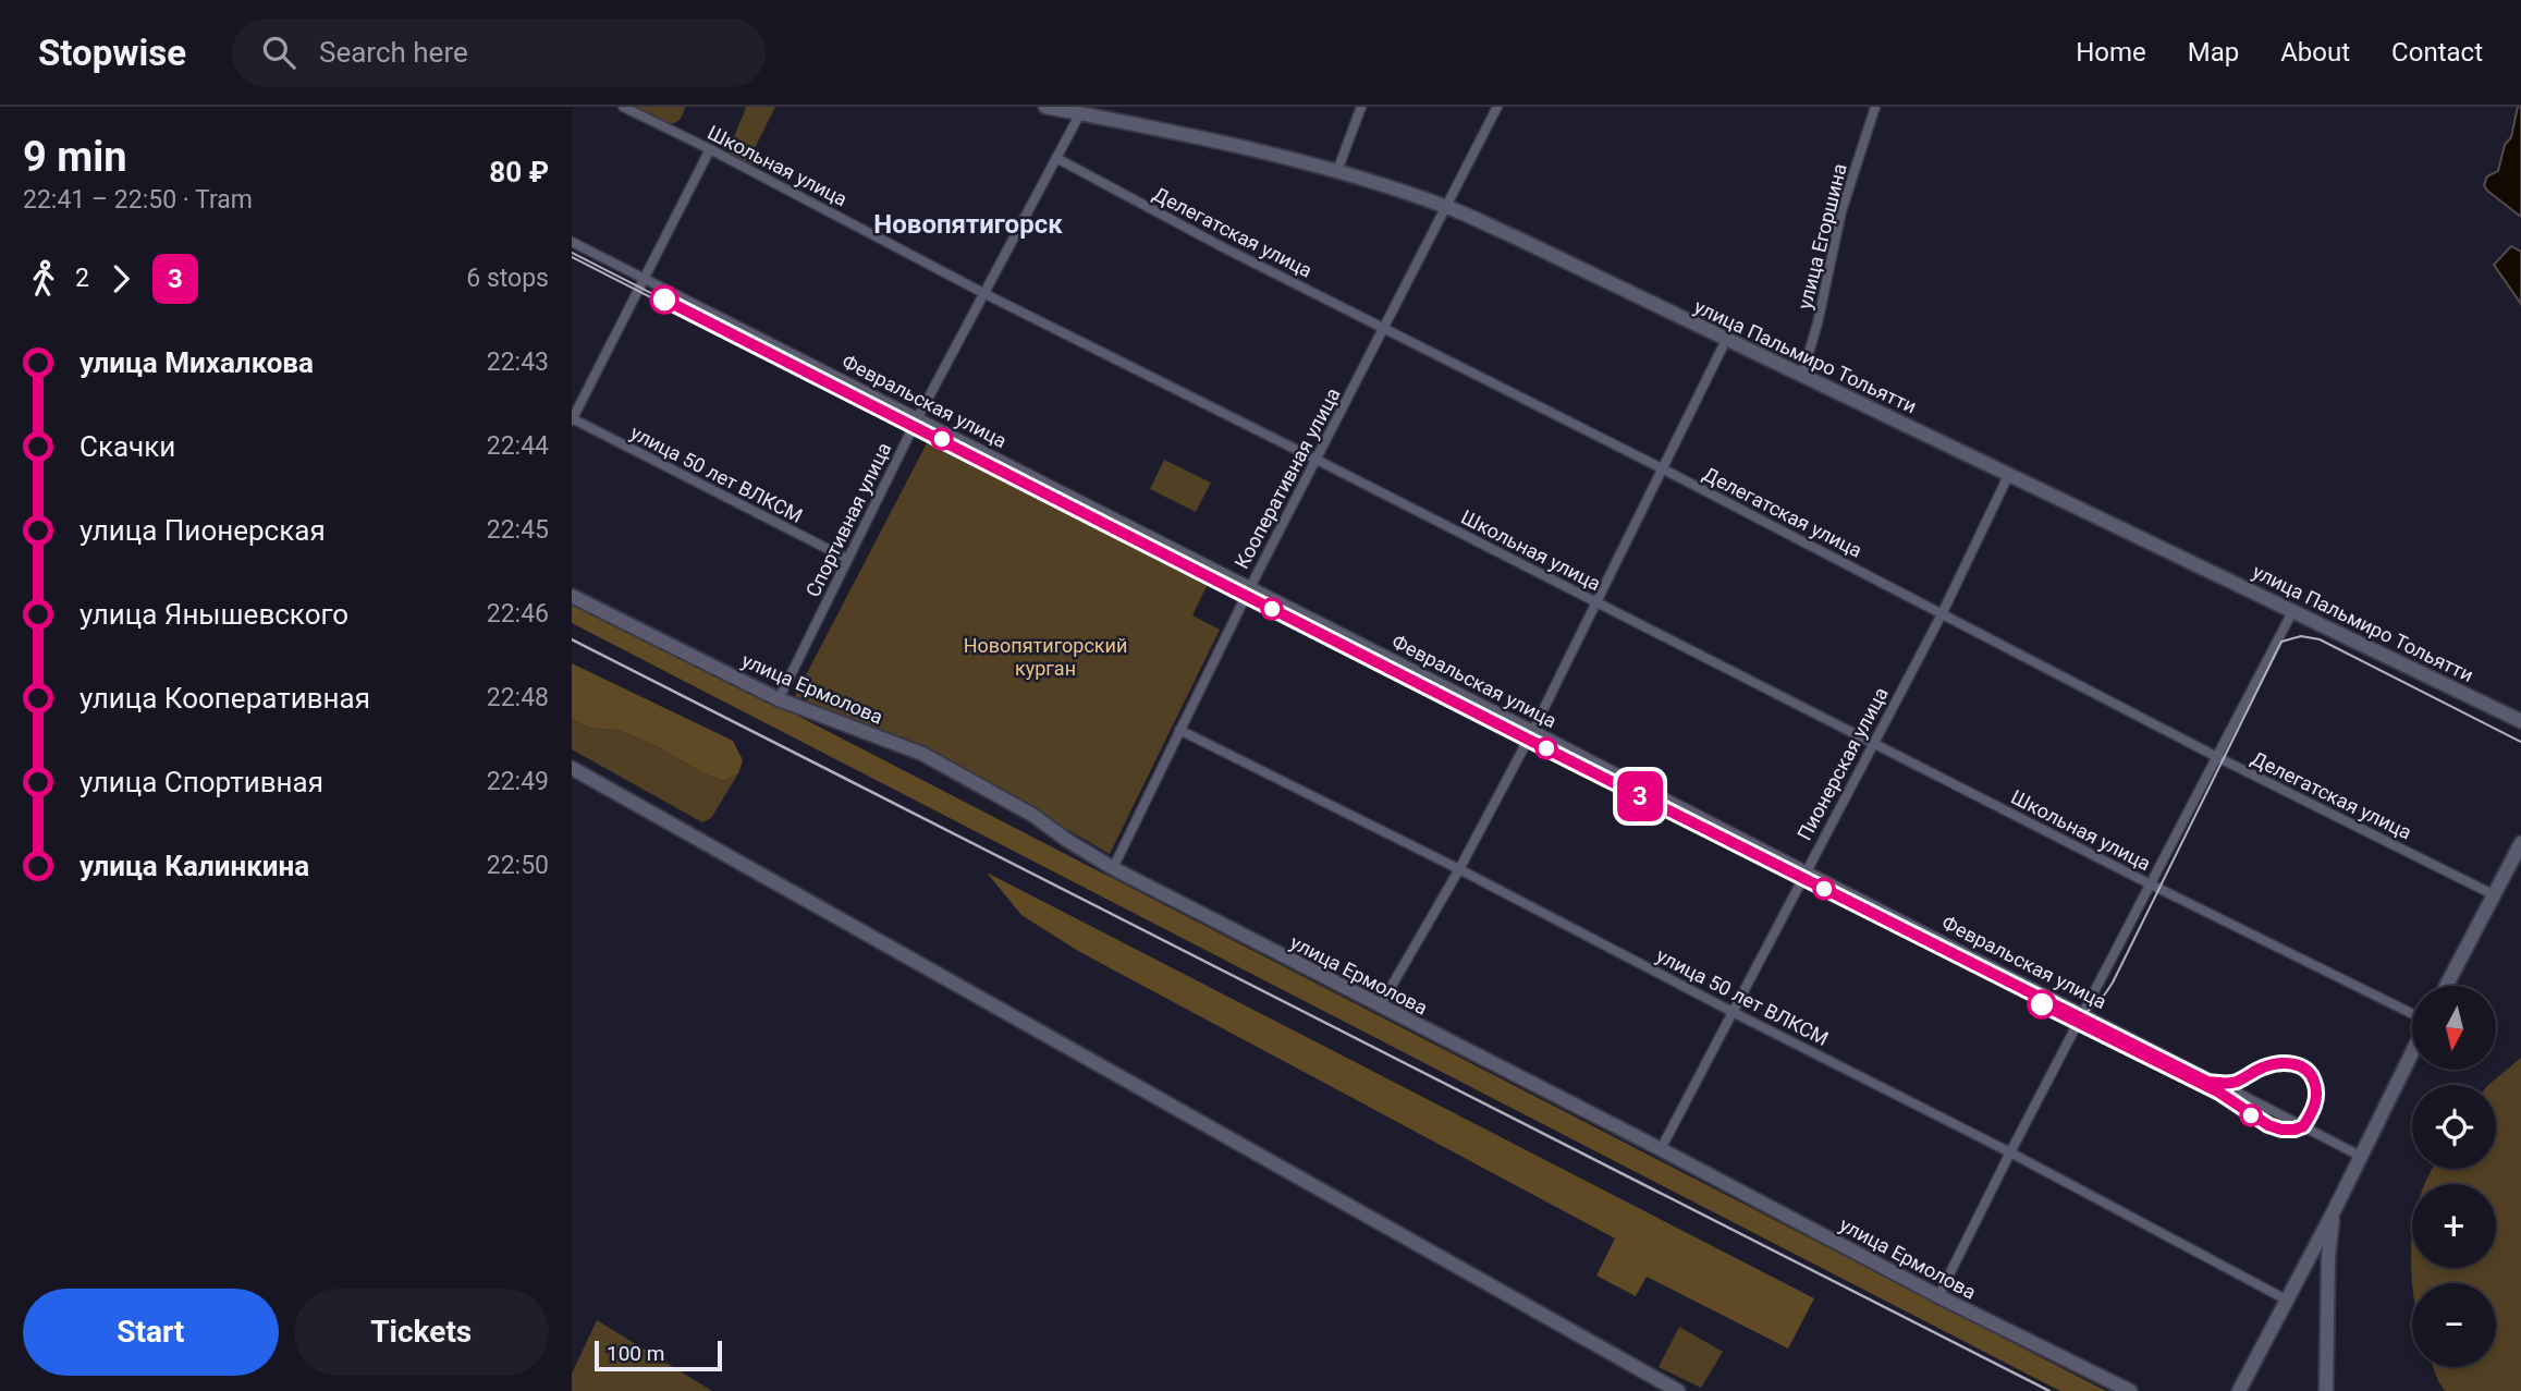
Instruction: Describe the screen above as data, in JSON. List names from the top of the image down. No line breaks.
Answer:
{"streets":{"street":["Школьная улица","Делегатская улица","улица Егоршина","улица Пальмиро Тольятти","Февральская улица","улица 50 лет ВЛКСМ","Кооперативная улица","Спортивная улица","улица Ермолова","Пионерская улица"]},"crossings":[["Школьная улица","Кооперативная улица"],["Школьная улица","Спортивная улица"],["Школьная улица","Пионерская улица"],["Делегатская улица","Кооперативная улица"],["Делегатская улица","Спортивная улица"],["Делегатская улица","Пионерская улица"],["улица Егоршина","улица Пальмиро Тольятти"],["улица Пальмиро Тольятти","Кооперативная улица"],["улица Пальмиро Тольятти","Спортивная улица"],["улица Пальмиро Тольятти","Пионерская улица"],["Февральская улица","Кооперативная улица"],["Февральская улица","Спортивная улица"],["Февральская улица","Пионерская улица"],["улица 50 лет ВЛКСМ","Кооперативная улица"],["улица 50 лет ВЛКСМ","Спортивная улица"],["улица 50 лет ВЛКСМ","Пионерская улица"],["Кооперативная улица","улица Ермолова"],["Спортивная улица","улица Ермолова"],["улица Ермолова","Пионерская улица"]],"districts":["Новопятигорск"],"parks":["Новопятигорский курган"],"lines":["tram line 3"],"scale_bar":"100 m","north":"bottom","page":{"header":"Stopwise","search":"Search here","nav":["Home","Map","About","Contact"],"heading":["9 min","22:41 – 22:50 · Tram","80 ₽"],"on_map":"3","legs":["2","3","6 stops"],"list":[{"name":"улица Михалкова","value":"22:43"},{"name":"Скачки","value":"22:44"},{"name":"улица Пионерская","value":"22:45"},{"name":"улица Янышевского","value":"22:46"},{"name":"улица Кооперативная","value":"22:48"},{"name":"улица Спортивная","value":"22:49"},{"name":"улица Калинкина","value":"22:50"}],"map_buttons":["+","−"],"buttons":["Start","Tickets"],"scale":"100 m"}}
